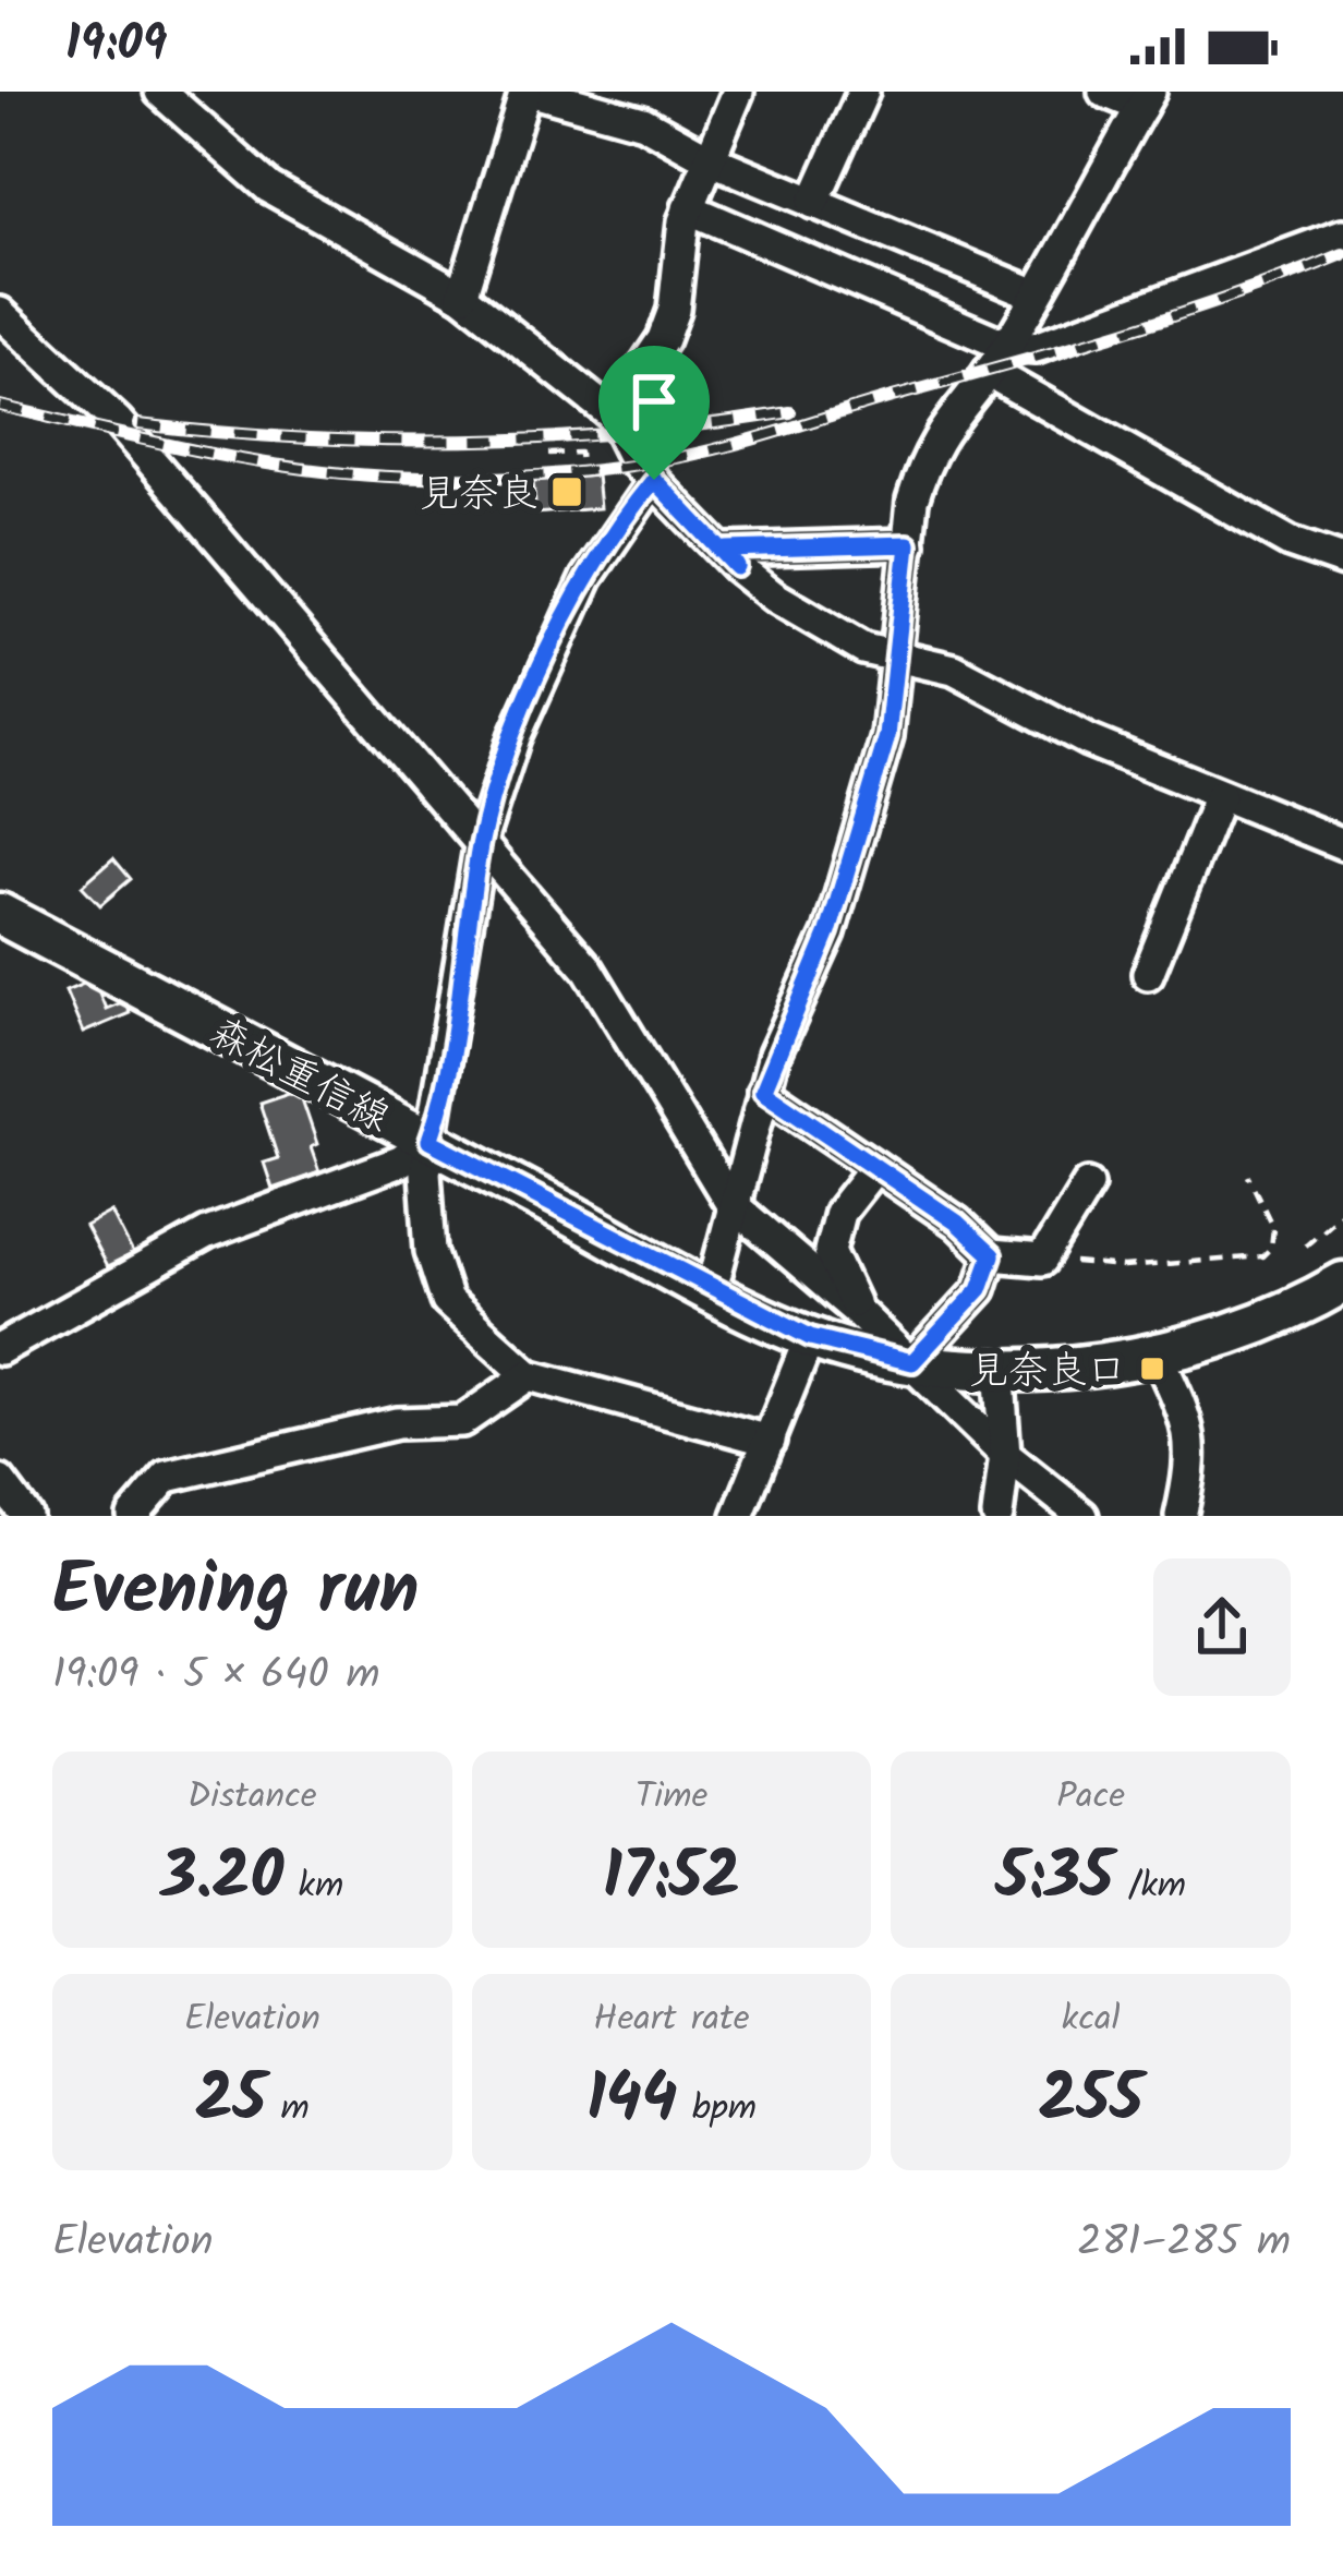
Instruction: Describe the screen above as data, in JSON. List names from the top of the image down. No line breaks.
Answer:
{"streets":{"main road":["森松重信線"]},"places":{"transit":["見奈良","見奈良口"]},"page":{"status":"19:09","heading":["Evening run","19:09 · 5 × 640 m"],"stats":[["Distance","3.20 km"],["Time","17:52"],["Pace","5:35 /km"],["Elevation","25 m"],["Heart rate","144 bpm"],["kcal","255"]],"chart":["Elevation","281–285 m"]}}
